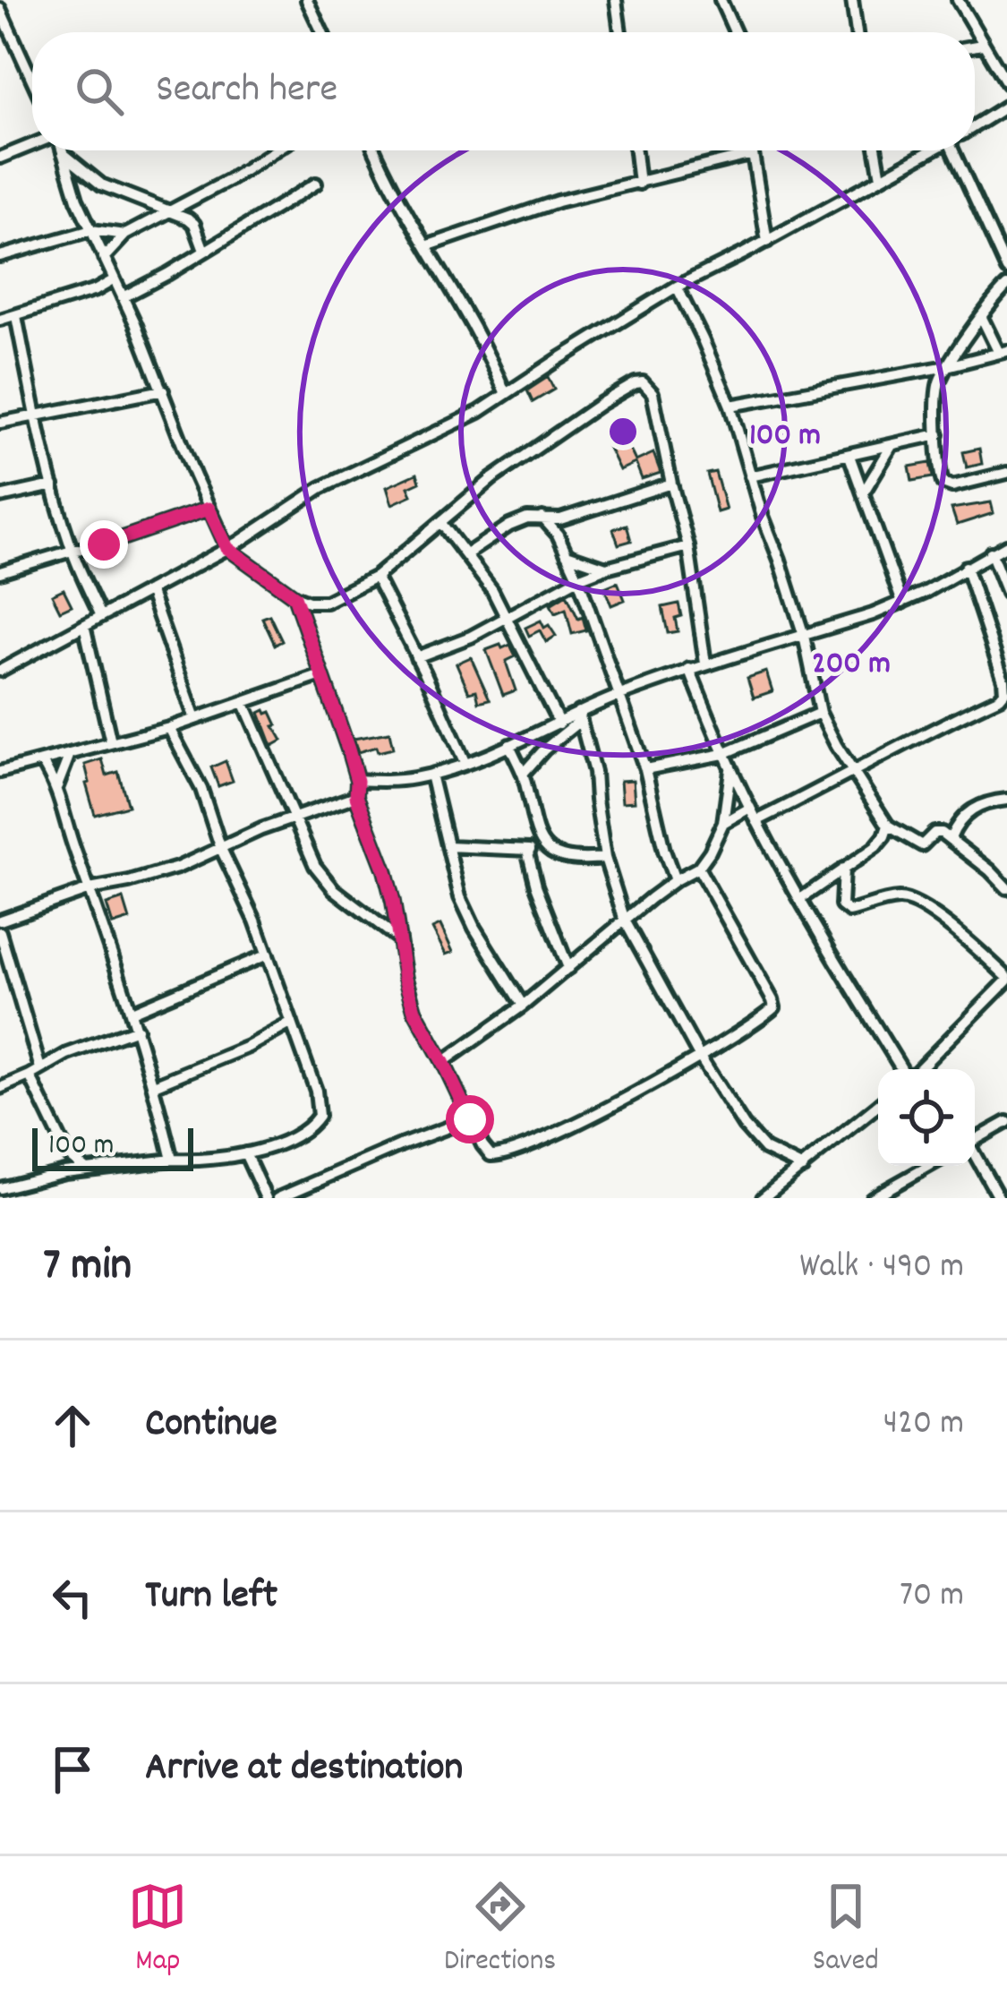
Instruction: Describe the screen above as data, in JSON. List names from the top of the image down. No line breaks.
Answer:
{"scale_bar":"100 m","page":{"search":"Search here","scale":"100 m","heading":["7 min","Walk · 490 m"],"list":[["Continue","420 m"],["Turn left","70 m"],"Arrive at destination"],"nav":["Map","Directions","Saved"]},"rings":["100 m","200 m"]}
